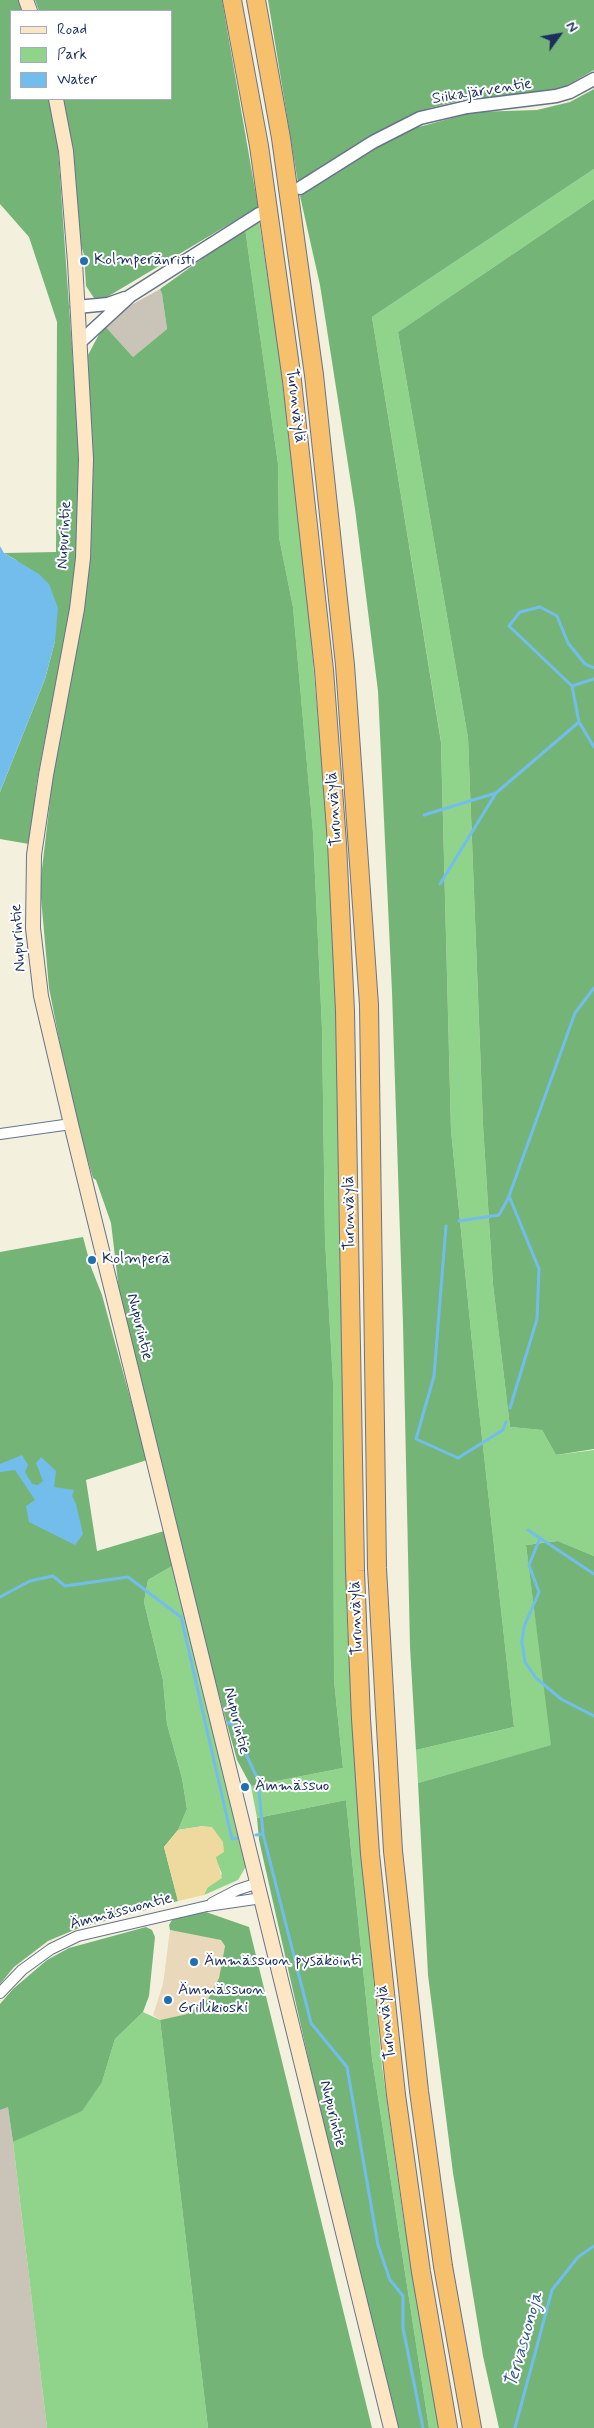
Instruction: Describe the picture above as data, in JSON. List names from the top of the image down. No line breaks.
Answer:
{"streets":{"highway":["Turunväylä"],"main road":["Nupurintie"],"street":["Siikajärventie","Ämmässuontie"]},"crossings":[["Nupurintie","Ämmässuontie"]],"water":["Tervasuonoja"],"places":["Kolmperänristi","Kolmperä","Ämmässuo","Ämmässuon pysäköinti","Ämmässuon Grillikioski"],"legend":["Road","Park","Water"],"north":"top right"}
